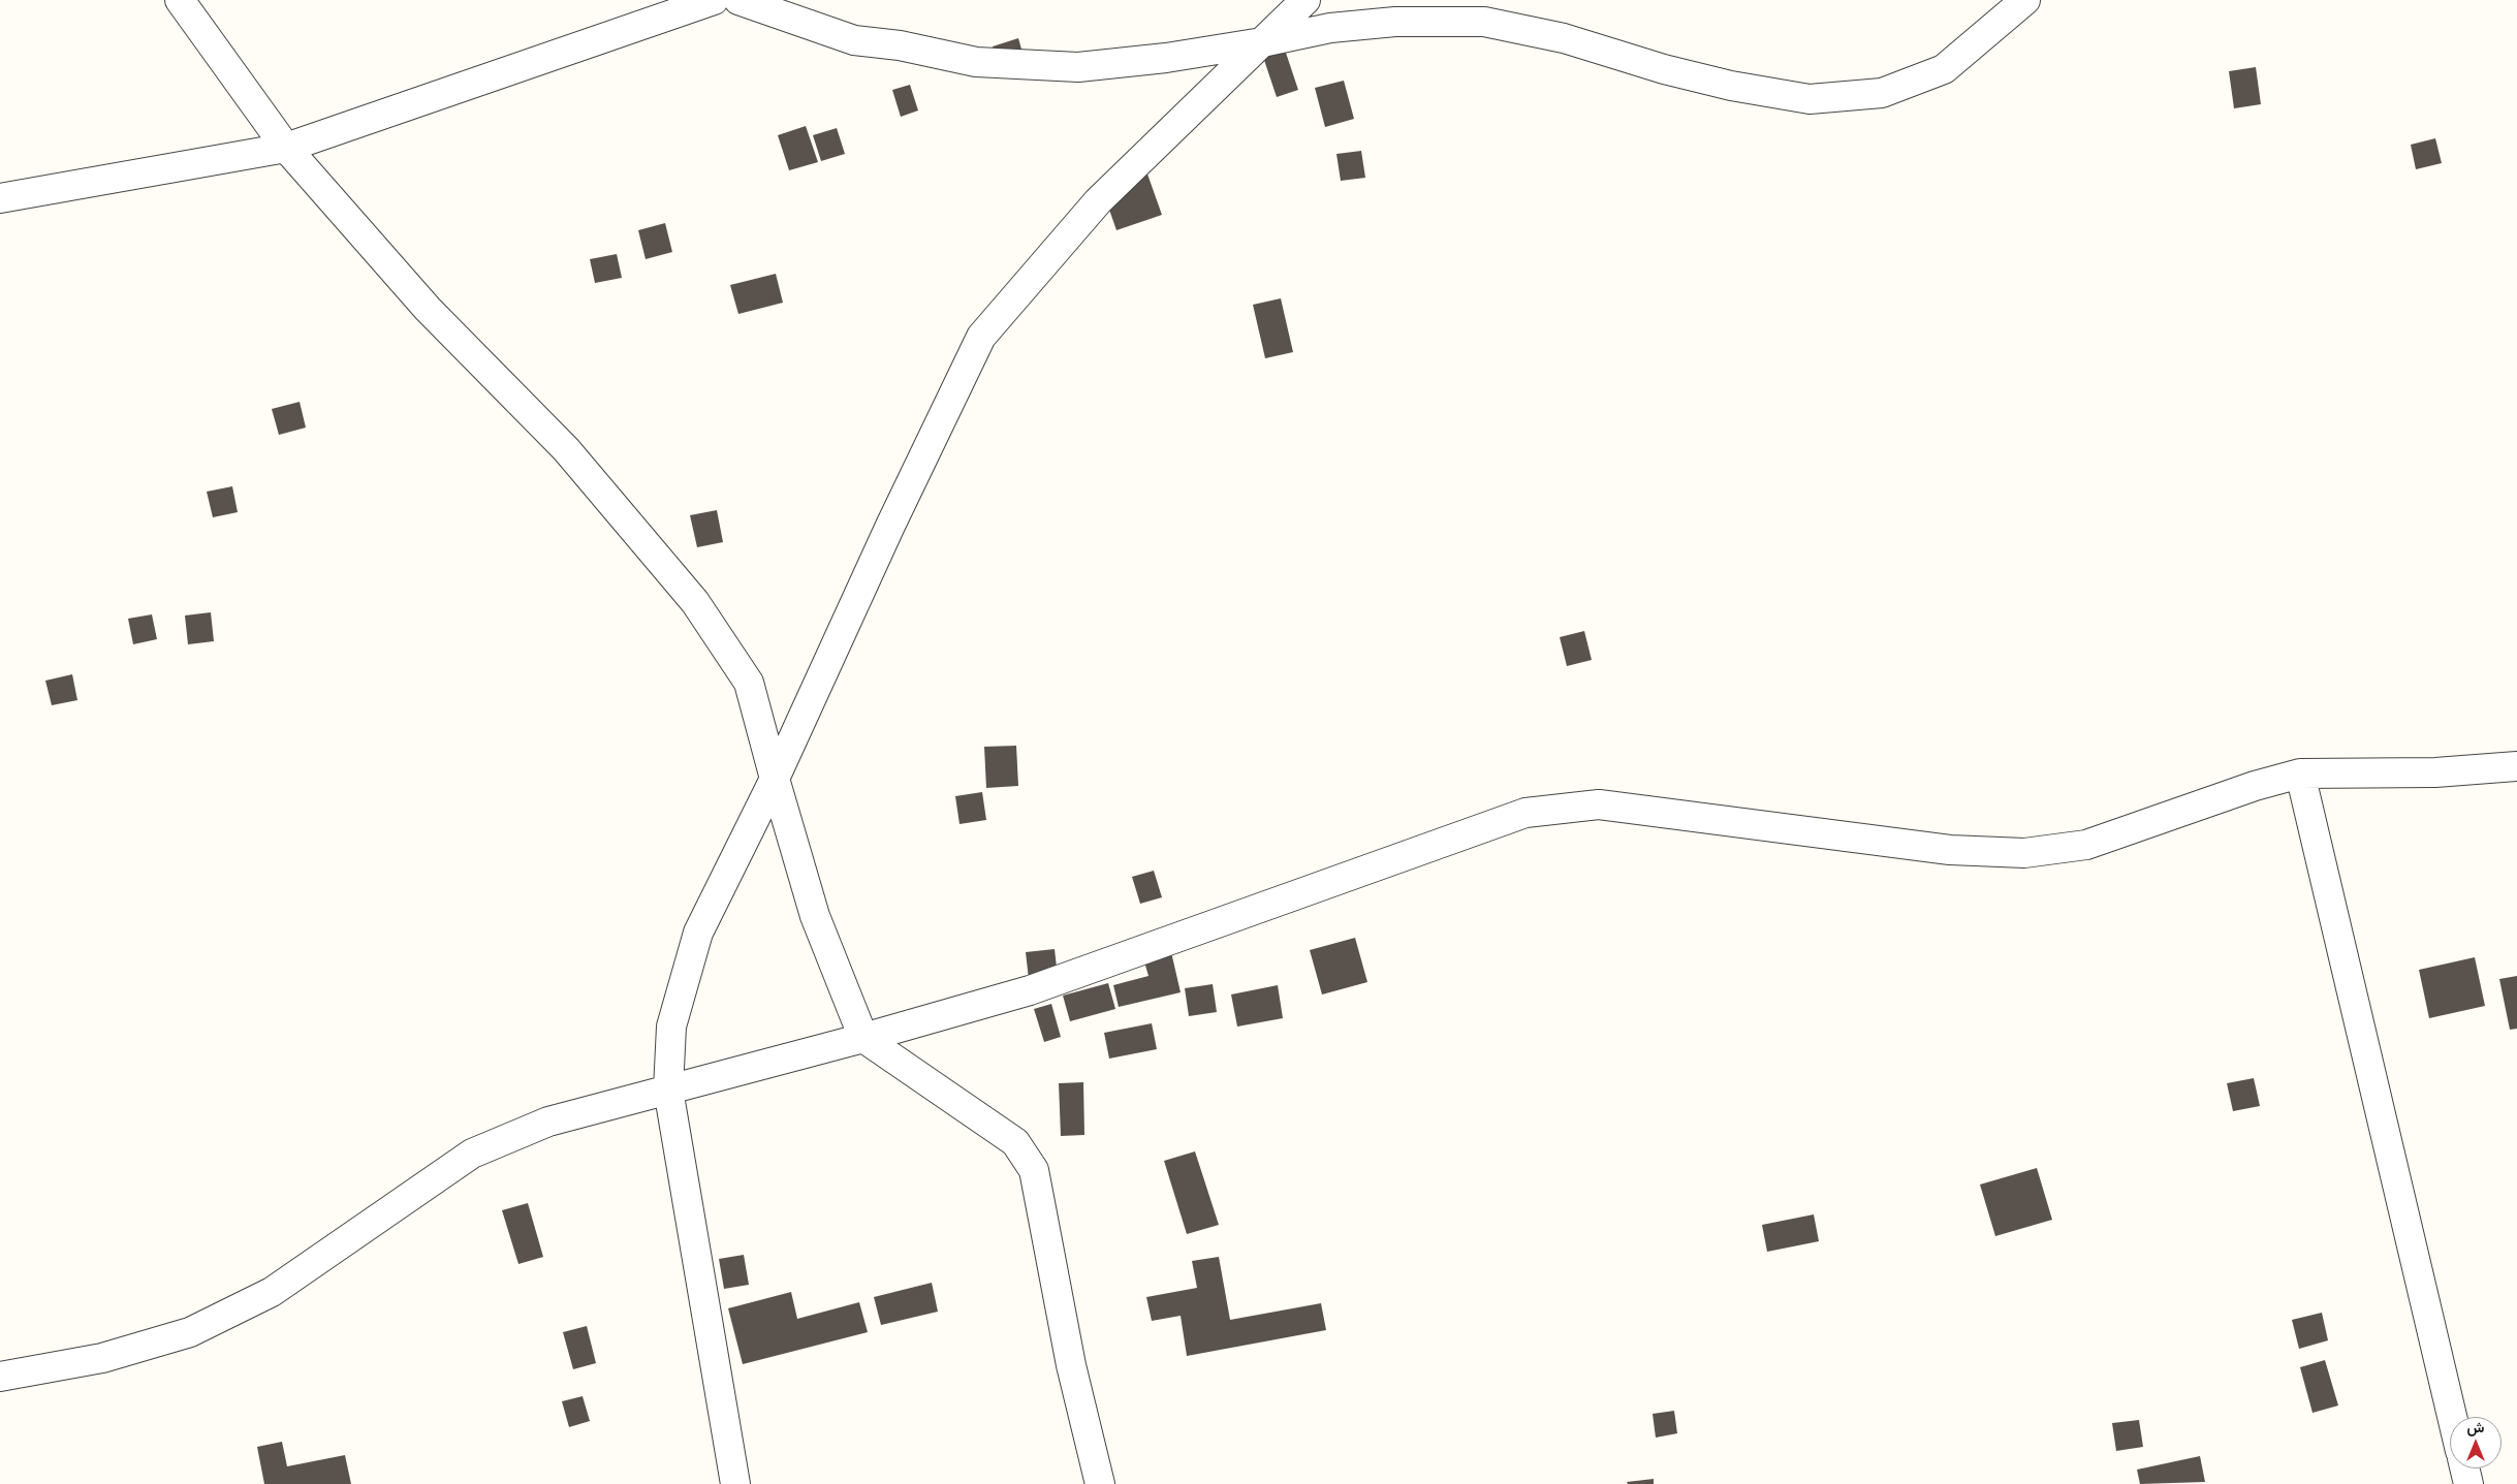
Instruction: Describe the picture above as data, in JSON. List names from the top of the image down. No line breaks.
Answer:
{"north":"top"}
